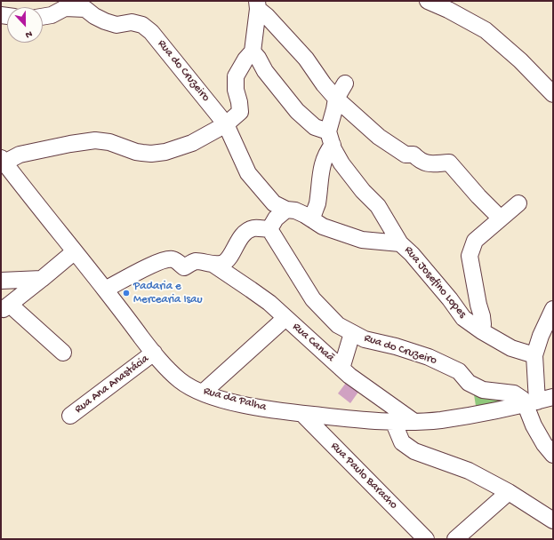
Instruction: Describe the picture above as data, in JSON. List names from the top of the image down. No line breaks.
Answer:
{"streets":{"street":["Rua do Cruzeiro","Rua Josefino Lopes","Rua Canaã","Rua Ana Anastácia","Rua da Palha","Rua Paulo Baracho"]},"crossings":[["Rua do Cruzeiro","Rua Josefino Lopes"],["Rua do Cruzeiro","Rua da Palha"],["Rua Canaã","Rua da Palha"],["Rua Ana Anastácia","Rua da Palha"],["Rua da Palha","Rua Paulo Baracho"]],"places":["Padaria e Mercearia Isau"],"north":"bottom"}
